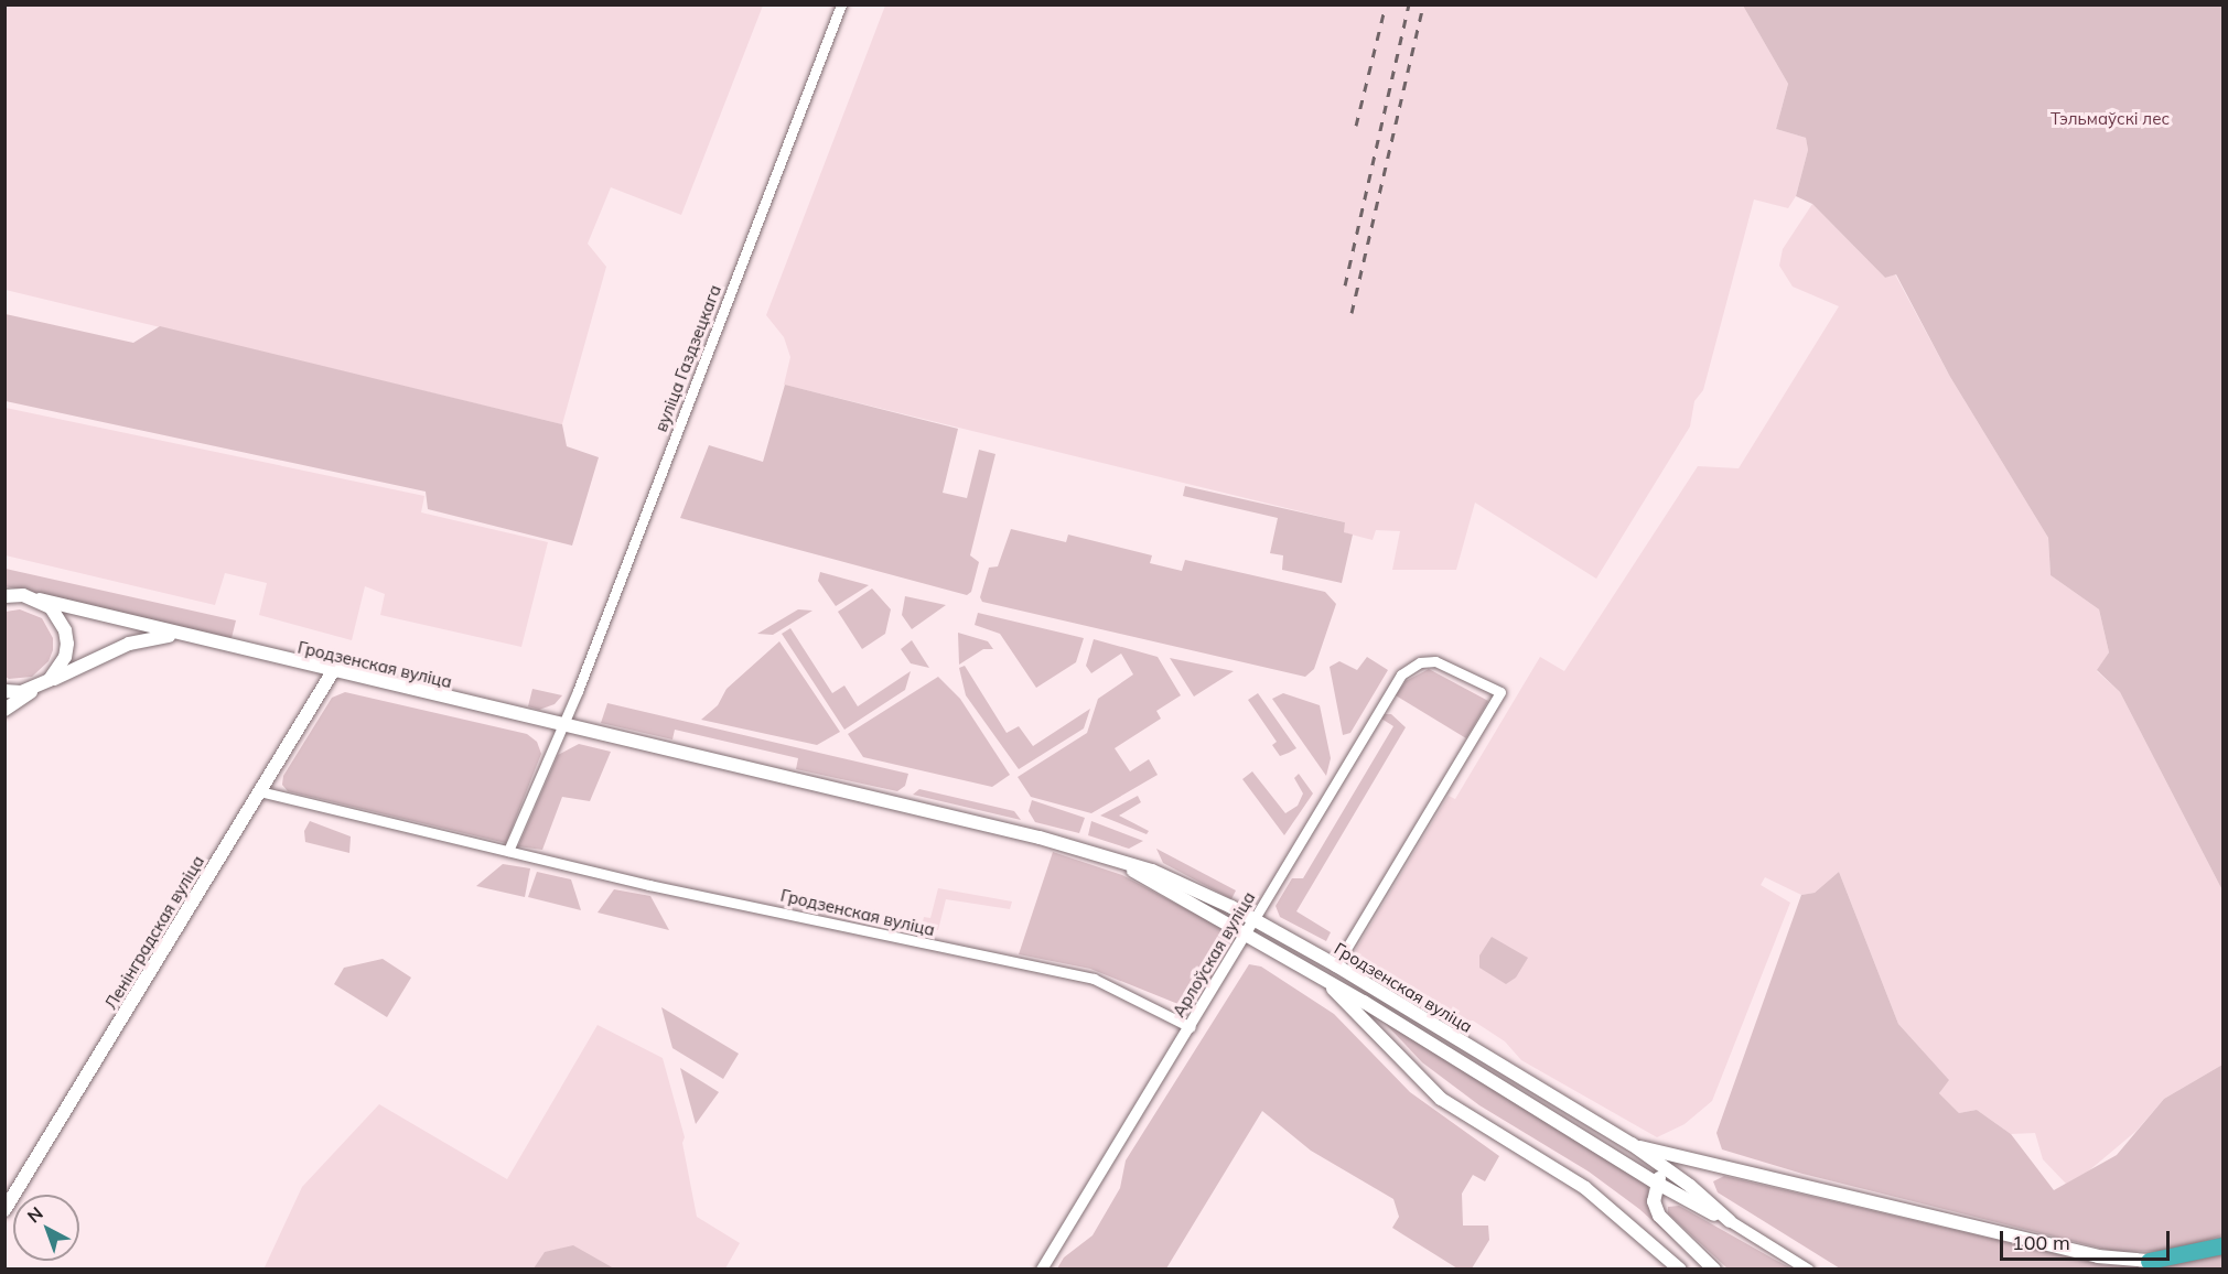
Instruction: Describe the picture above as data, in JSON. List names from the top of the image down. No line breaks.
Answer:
{"streets":{"main road":["Гродзенская вуліца","Ленінградская вуліца"],"street":["вуліца Газдзецкага","Арлоўская вуліца"]},"crossings":[["вуліца Газдзецкага","Гродзенская вуліца"],["Гродзенская вуліца","Ленінградская вуліца"],["Гродзенская вуліца","Арлоўская вуліца"]],"parks":["Тэльмаўскі лес"],"scale_bar":"100 m","north":"top left"}
